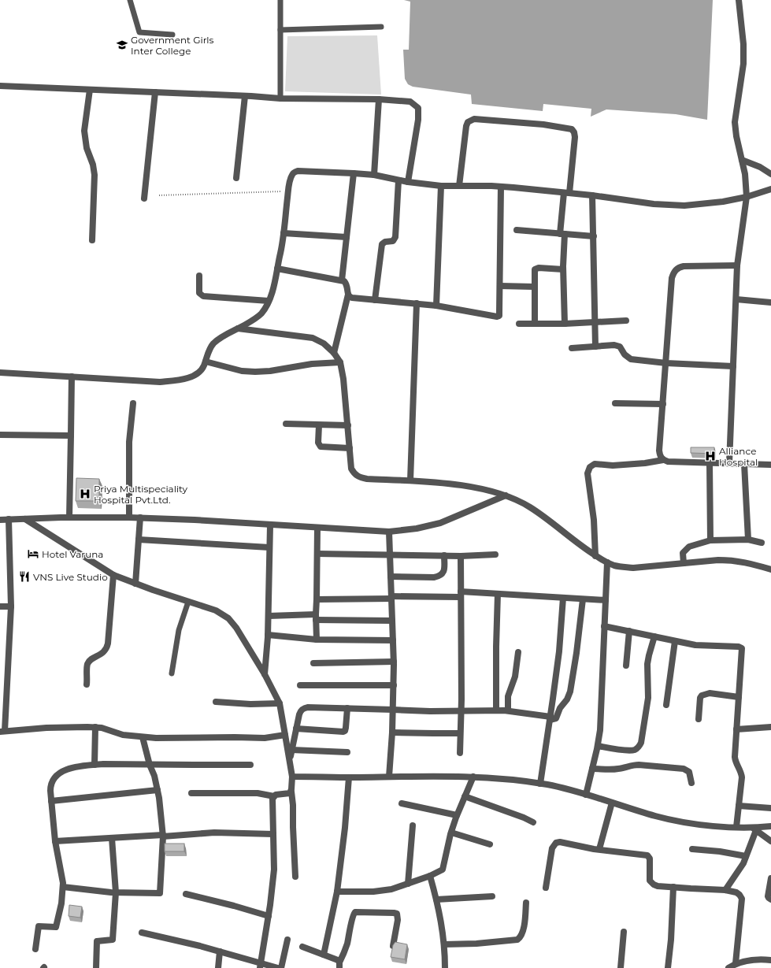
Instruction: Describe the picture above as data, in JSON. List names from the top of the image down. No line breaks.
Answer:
{"places":{"school or university":["Government Girls Inter College"],"hospital":["Alliance Hospital","Priya Multispeciality Hospital Pvt.Ltd."],"hotel":["Hotel Varuna"],"restaurant":["VNS Live Studio"]}}
